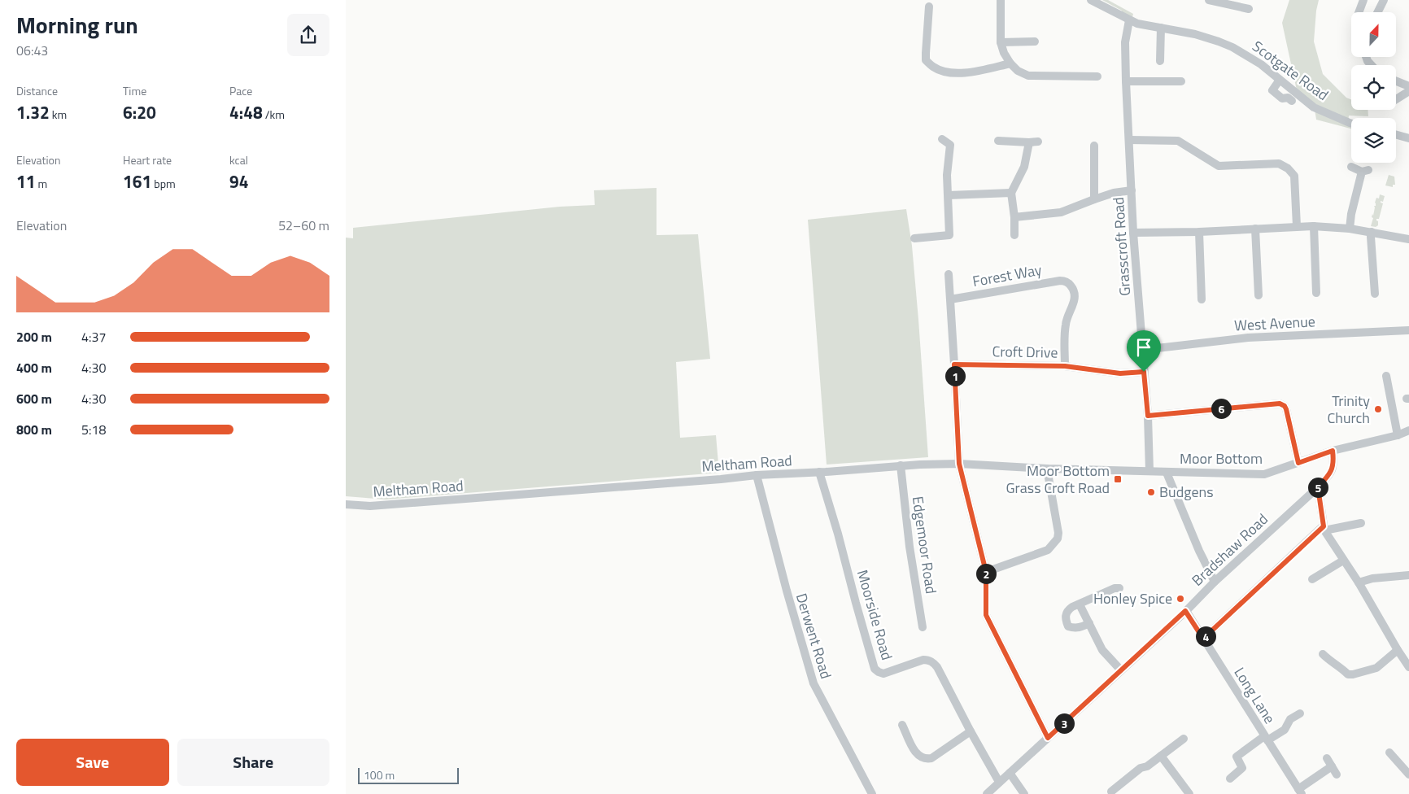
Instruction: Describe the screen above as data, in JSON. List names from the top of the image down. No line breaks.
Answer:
{"streets":{"street":["Scotgate Road","Grasscroft Road","Forest Way","West Avenue","Croft Drive","Moor Bottom","Meltham Road","Edgemoor Road","Bradshaw Road","Moorside Road","Derwent Road","Long Lane"]},"crossings":[["Scotgate Road","Grasscroft Road"],["Grasscroft Road","West Avenue"],["Grasscroft Road","Croft Drive"],["Grasscroft Road","Moor Bottom"],["Grasscroft Road","Meltham Road"],["Forest Way","Croft Drive"],["Moor Bottom","Meltham Road"],["Moor Bottom","Bradshaw Road"],["Meltham Road","Edgemoor Road"],["Meltham Road","Moorside Road"],["Meltham Road","Derwent Road"],["Bradshaw Road","Moorside Road"],["Bradshaw Road","Long Lane"]],"places":{"other":["Trinity Church","Budgens","Honley Spice"],"transit":["Moor Bottom Grass Croft Road"]},"scale_bar":"100 m","north":"top","page":{"heading":["Morning run","06:43"],"stats":[["Distance","1.32 km"],["Time","6:20"],["Pace","4:48 /km"],["Elevation","11 m"],["Heart rate","161 bpm"],["kcal","94"]],"chart":["Elevation","52–60 m"],"list":[{"name":"200 m","note":"4:37"},{"name":"400 m","note":"4:30"},{"name":"600 m","note":"4:30"},{"name":"800 m","note":"5:18"}],"pins":["1","6","5","2","4","3"],"buttons":["Save","Share"],"scale":"100 m"}}
